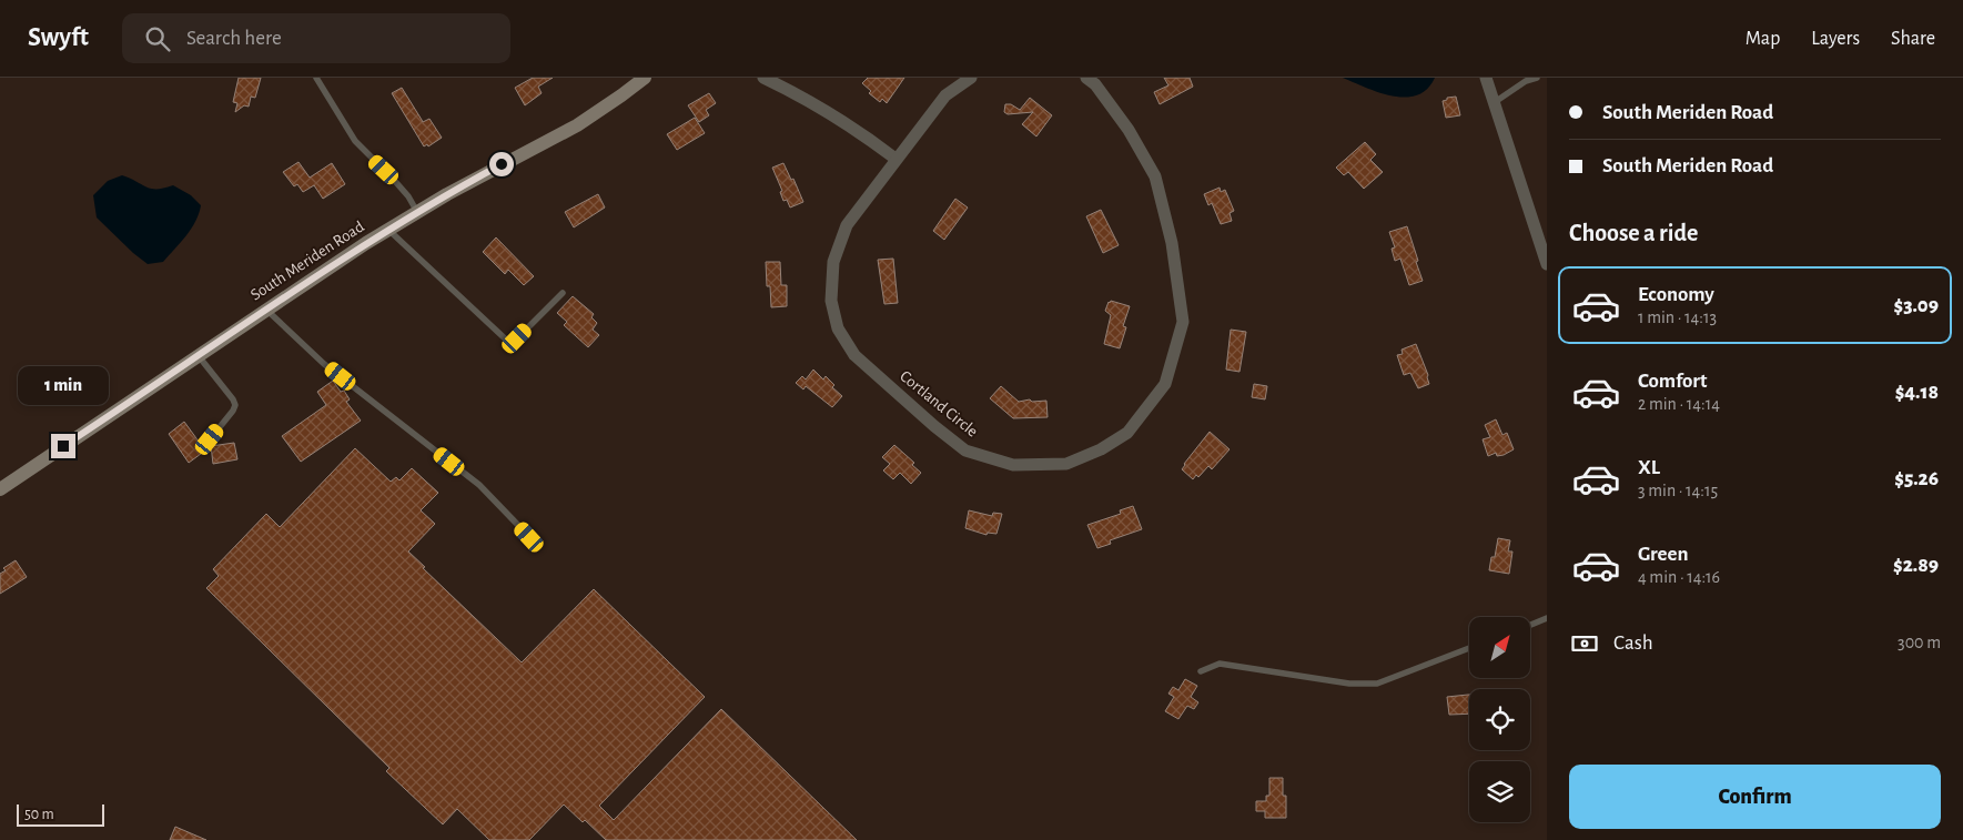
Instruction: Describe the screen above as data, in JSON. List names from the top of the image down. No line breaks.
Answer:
{"streets":{"main road":["South Meriden Road"],"street":["Cortland Circle"]},"scale_bar":"50 m","north":"top right","page":{"header":"Swyft","search":"Search here","nav":["Map","Layers","Share"],"banner":["South Meriden Road","South Meriden Road"],"heading":"Choose a ride","list":[{"name":"Economy","note":"1 min · 14:13","value":"$3.09"},{"name":"Comfort","note":"2 min · 14:14","value":"$4.18"},{"name":"XL","note":"3 min · 14:15","value":"$5.26"},{"name":"Green","note":"4 min · 14:16","value":"$2.89"}],"bubble":"1 min","pay":["Cash","300 m"],"buttons":"Confirm","scale":"50 m"}}
